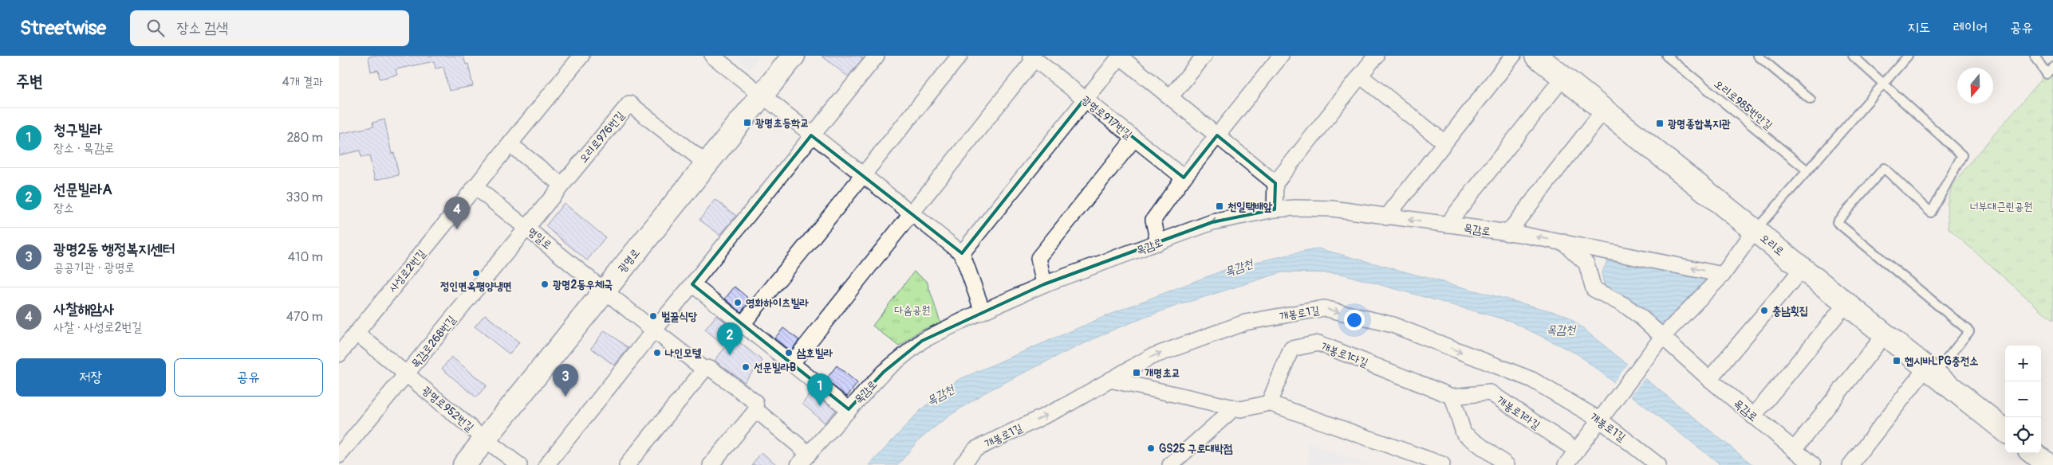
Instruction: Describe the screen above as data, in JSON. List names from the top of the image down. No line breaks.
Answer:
{"streets":{"main road":["오리로","광명로"],"street":["광명로917번길","오리로976번길","목감로","명일로","사성로2번길","개봉로1길","목감로268번길","개봉로1다길","광명로952번길","개봉로1라길"],"lane":["오리로985번안길"]},"crossings":[["오리로976번길","명일로"],["오리로976번길","광명로"],["오리로976번길","목감로268번길"],["명일로","광명로"],["명일로","사성로2번길"],["명일로","목감로268번길"],["광명로","광명로952번길"],["사성로2번길","광명로952번길"],["목감로268번길","광명로952번길"],["개봉로1다길","개봉로1라길"]],"water":["목감천"],"parks":["너부대근린공원","다솜공원"],"places":{"transit":["광명초등학교","광명종합복지관","천일택배앞","헵시바LPG충전소","개명초교"],"other":["정인면옥평양냉면","광명2동우체국","영화하이츠빌라","충남횟집","벌꿀식당","나인모텔","삼호빌라","선문빌라B","GS25 구로대박점"]},"north":"bottom","page":{"header":"Streetwise","search":"장소 검색","nav":["지도","레이어","공유"],"heading":["주변","4개 결과"],"list":[{"mark":"1","name":"청구빌라","note":"장소 · 목감로","value":"280 m"},{"mark":"2","name":"선문빌라A","note":"장소","value":"330 m"},{"mark":"3","name":"광명2동 행정복지센터","note":"공공기관 · 광명로","value":"410 m"},{"mark":"4","name":"사찰해암사","note":"사찰 · 사성로2번길","value":"470 m"}],"pins":["4","2","3","1"],"map_buttons":["+","−"],"buttons":["저장","공유"]}}
